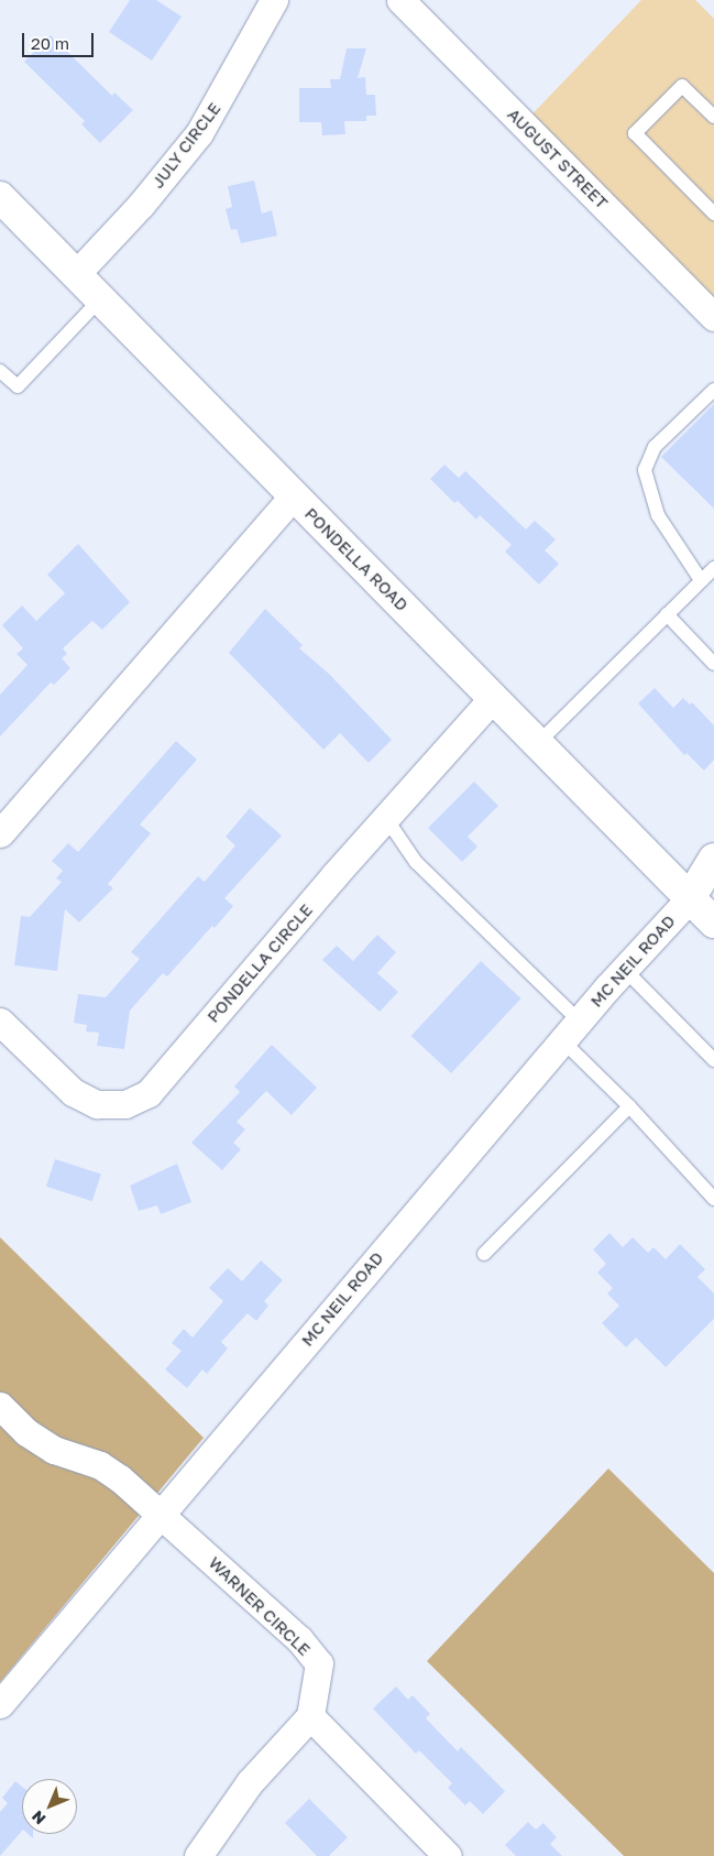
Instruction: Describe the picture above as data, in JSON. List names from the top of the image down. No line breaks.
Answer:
{"streets":{"main road":["PONDELLA ROAD"],"street":["JULY CIRCLE","AUGUST STREET","MC NEIL ROAD","PONDELLA CIRCLE","WARNER CIRCLE"]},"crossings":[["JULY CIRCLE","PONDELLA ROAD"],["PONDELLA ROAD","MC NEIL ROAD"],["PONDELLA ROAD","PONDELLA CIRCLE"],["MC NEIL ROAD","WARNER CIRCLE"]],"scale_bar":"20 m","north":"bottom left"}
